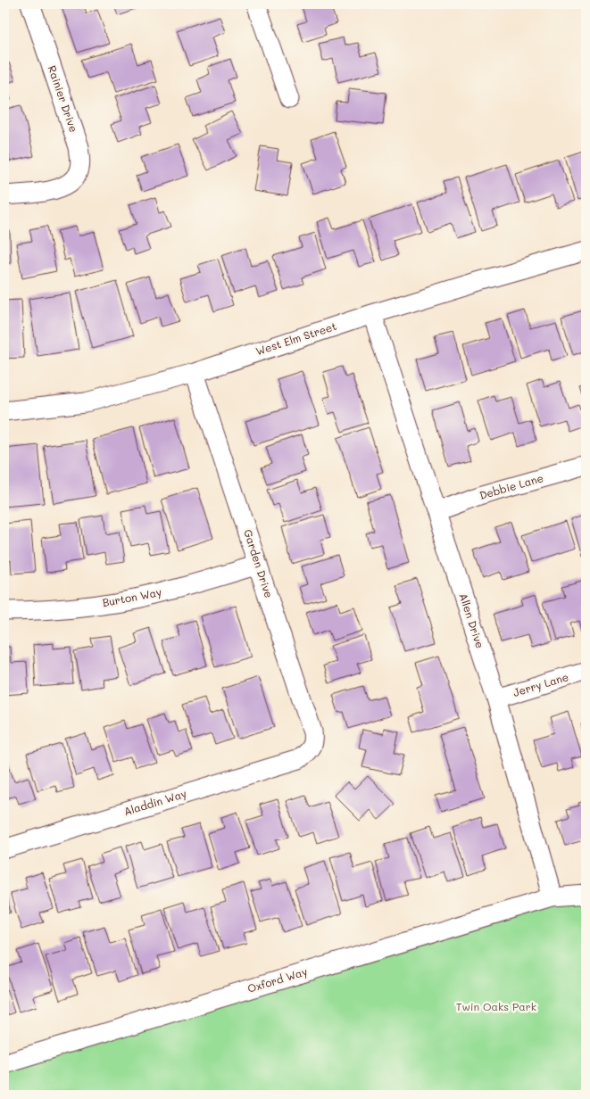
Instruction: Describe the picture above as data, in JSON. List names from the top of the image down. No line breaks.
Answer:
{"streets":{"street":["Rainier Drive","West Elm Street","Debbie Lane","Garden Drive","Burton Way","Allen Drive","Jerry Lane","Aladdin Way","Oxford Way"]},"crossings":[["West Elm Street","Garden Drive"],["West Elm Street","Allen Drive"],["Debbie Lane","Allen Drive"],["Garden Drive","Burton Way"],["Garden Drive","Aladdin Way"],["Allen Drive","Jerry Lane"],["Allen Drive","Oxford Way"]],"parks":["Twin Oaks Park"]}
